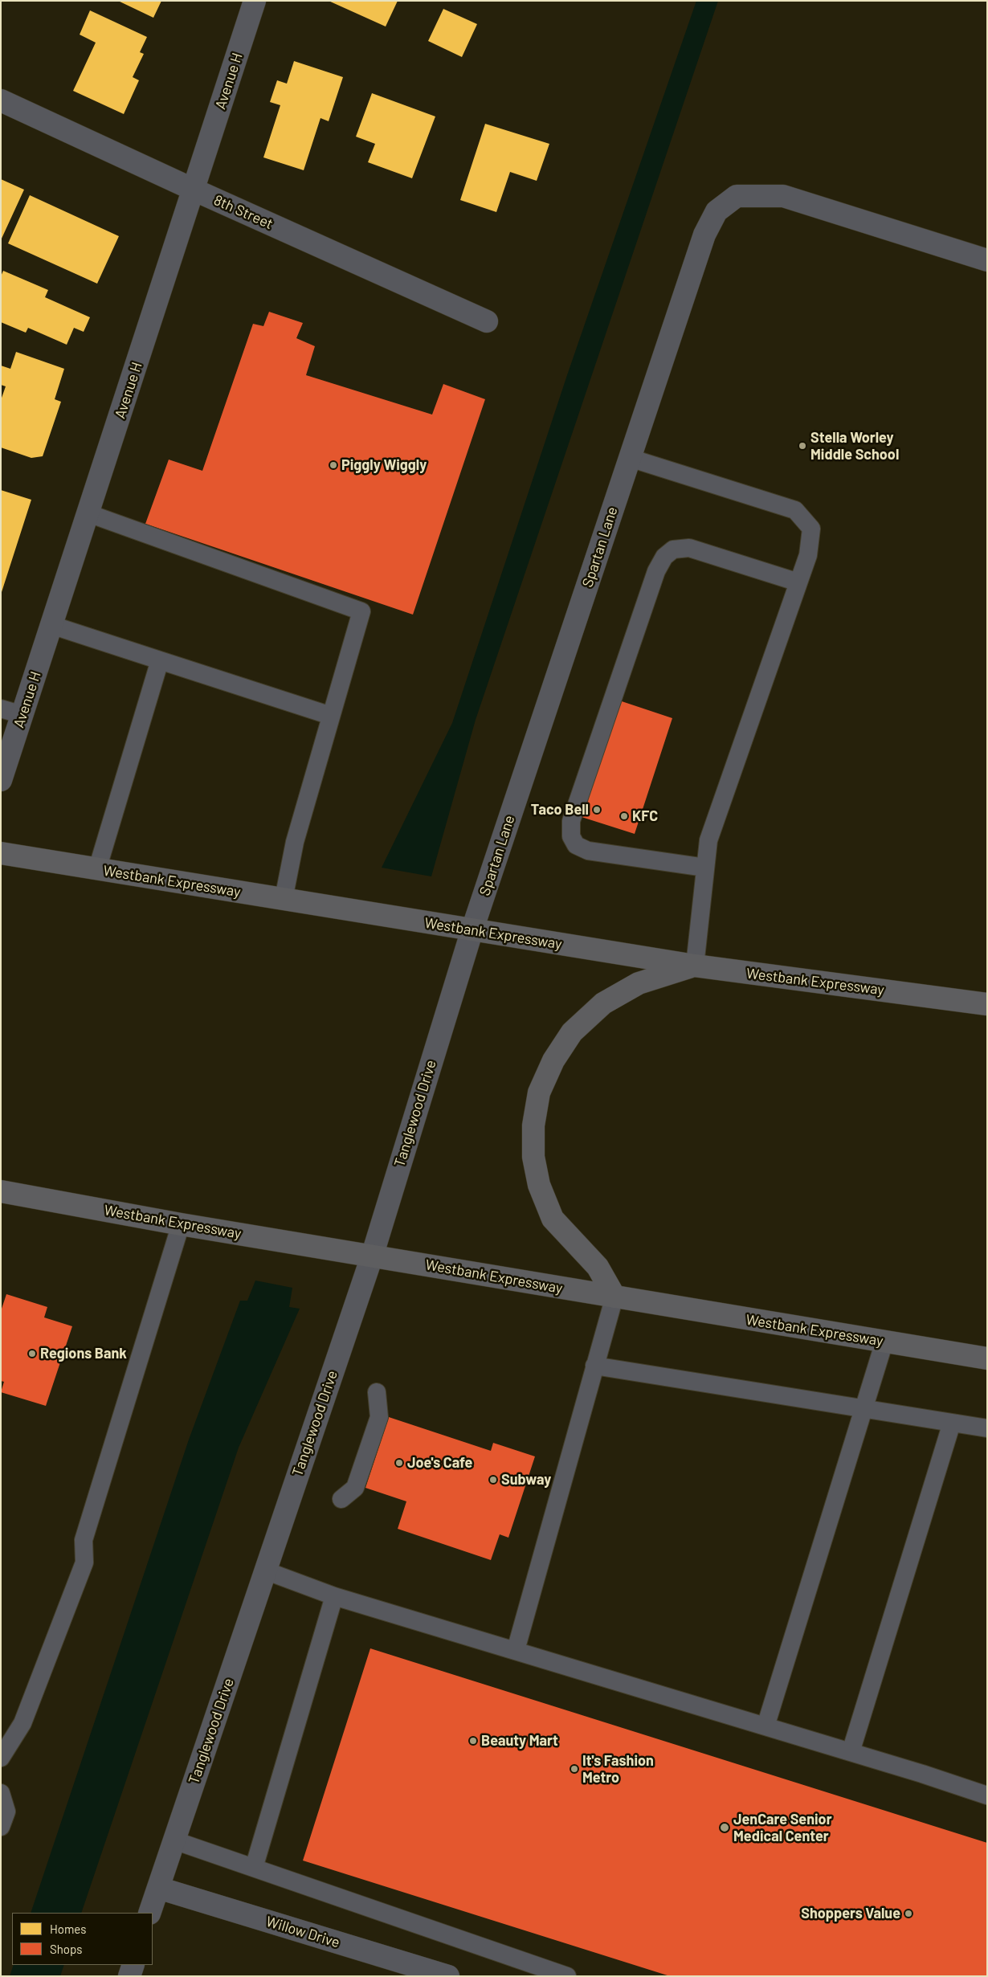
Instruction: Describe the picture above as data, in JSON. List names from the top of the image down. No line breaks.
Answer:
{"streets":{"highway":["Westbank Expressway"],"street":["Avenue H","8th Street","Spartan Lane","Tanglewood Drive","Willow Drive"]},"crossings":[["Avenue H","8th Street"],["Spartan Lane","Westbank Expressway"],["Spartan Lane","Tanglewood Drive"],["Westbank Expressway","Tanglewood Drive"],["Tanglewood Drive","Willow Drive"]],"places":["Stella Worley Middle School","Piggly Wiggly","Taco Bell","KFC","Regions Bank","Joe's Cafe","Subway","Beauty Mart","It's Fashion Metro","JenCare Senior Medical Center","Shoppers Value"],"legend":["Homes","Shops"]}
